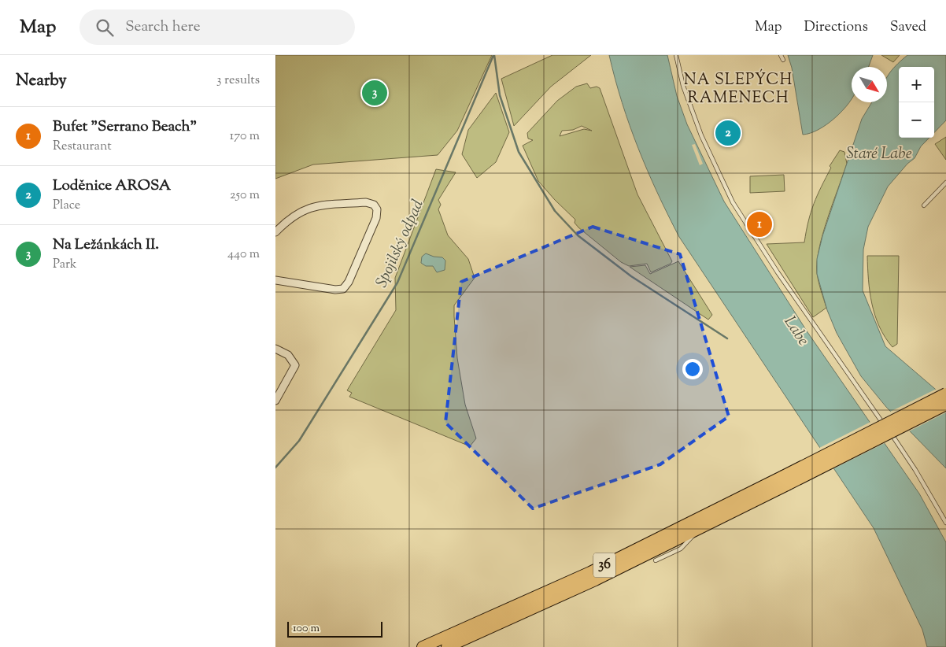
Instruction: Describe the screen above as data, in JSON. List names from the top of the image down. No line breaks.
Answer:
{"streets":{"main road":["36"]},"districts":["NA SLEPÝCH RAMENECH"],"water":["Staré Labe","Spojilský odpad","Labe"],"scale_bar":"100 m","north":"bottom right","page":{"header":"Map","search":"Search here","nav":["Map","Directions","Saved"],"heading":["Nearby","3 results"],"map_buttons":["+","−"],"pins":["3","2","1"],"list":[{"mark":"1","name":"Bufet \"Serrano Beach\"","note":"Restaurant","value":"170 m"},{"mark":"2","name":"Loděnice AROSA","note":"Place","value":"250 m"},{"mark":"3","name":"Na Ležánkách II.","note":"Park","value":"440 m"}],"scale":"100 m"}}
